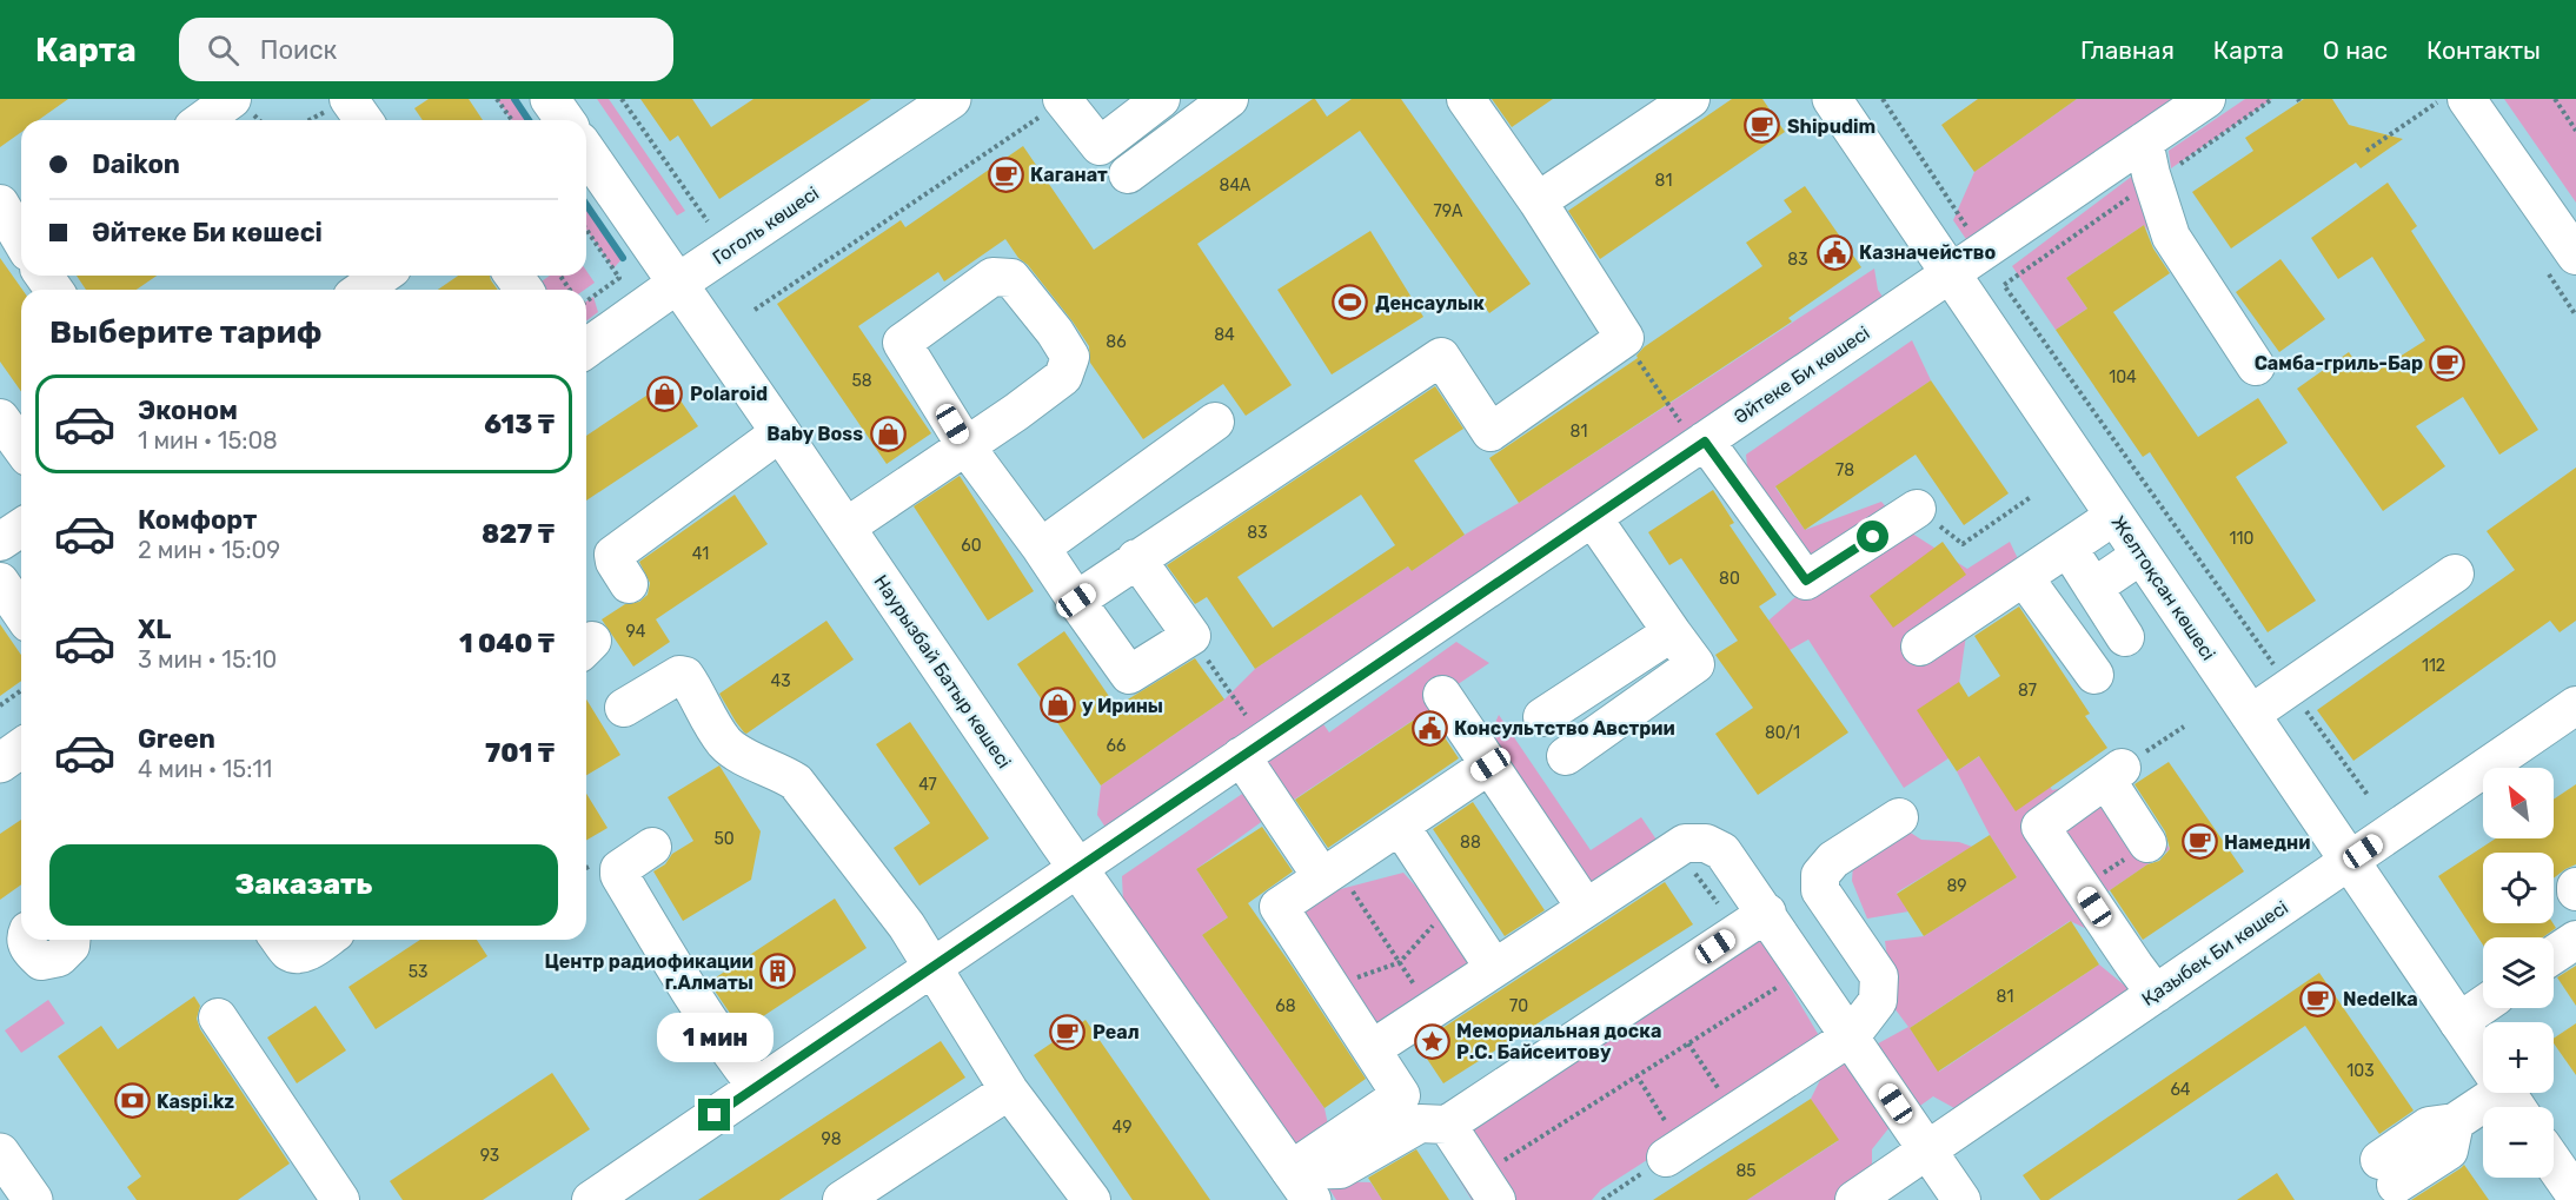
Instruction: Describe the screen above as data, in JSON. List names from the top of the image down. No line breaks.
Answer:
{"streets":{"main road":["Гоголь көшесі","Желтоқсан көшесі","Наурызбай Батыр көшесі"],"street":["Әйтеке Би көшесі","Қазыбек Би көшесі"]},"crossings":[["Гоголь көшесі","Наурызбай Батыр көшесі"],["Әйтеке Би көшесі","Желтоқсан көшесі"],["Әйтеке Би көшесі","Наурызбай Батыр көшесі"],["Желтоқсан көшесі","Қазыбек Би көшесі"]],"places":{"cafe":["Shipudim","Каганат","Самба-гриль-Бар","Намедни","Nedelka","Реал"],"public building":["Казначейство","Консультство Австрии"],"sports":["Денсаулык"],"shop":["Polaroid","Baby Boss","у Ирины"],"building":["Центр радиофикации г.Алматы"],"place":["Мемориальная доска Р.С. Байсеитову"],"bank":["Kaspi.kz"]},"house_numbers":["81","84А","79А","83","84","86","104","58","81","78","83","110","60","41","80","94","112","43","87","80/1","66","47","50","88","89","53","81","68","70","103","64","49","98","93","85"],"north":"top left","page":{"header":"Карта","search":"Поиск","nav":["Главная","Карта","О нас","Контакты"],"banner":["Daikon","Әйтеке Би көшесі"],"heading":"Выберите тариф","list":[{"name":"Эконом","note":"1 мин · 15:08","value":"613 ₸"},{"name":"Комфорт","note":"2 мин · 15:09","value":"827 ₸"},{"name":"XL","note":"3 мин · 15:10","value":"1 040 ₸"},{"name":"Green","note":"4 мин · 15:11","value":"701 ₸"}],"map_buttons":["+","−"],"buttons":"Заказать","bubble":"1 мин"}}
